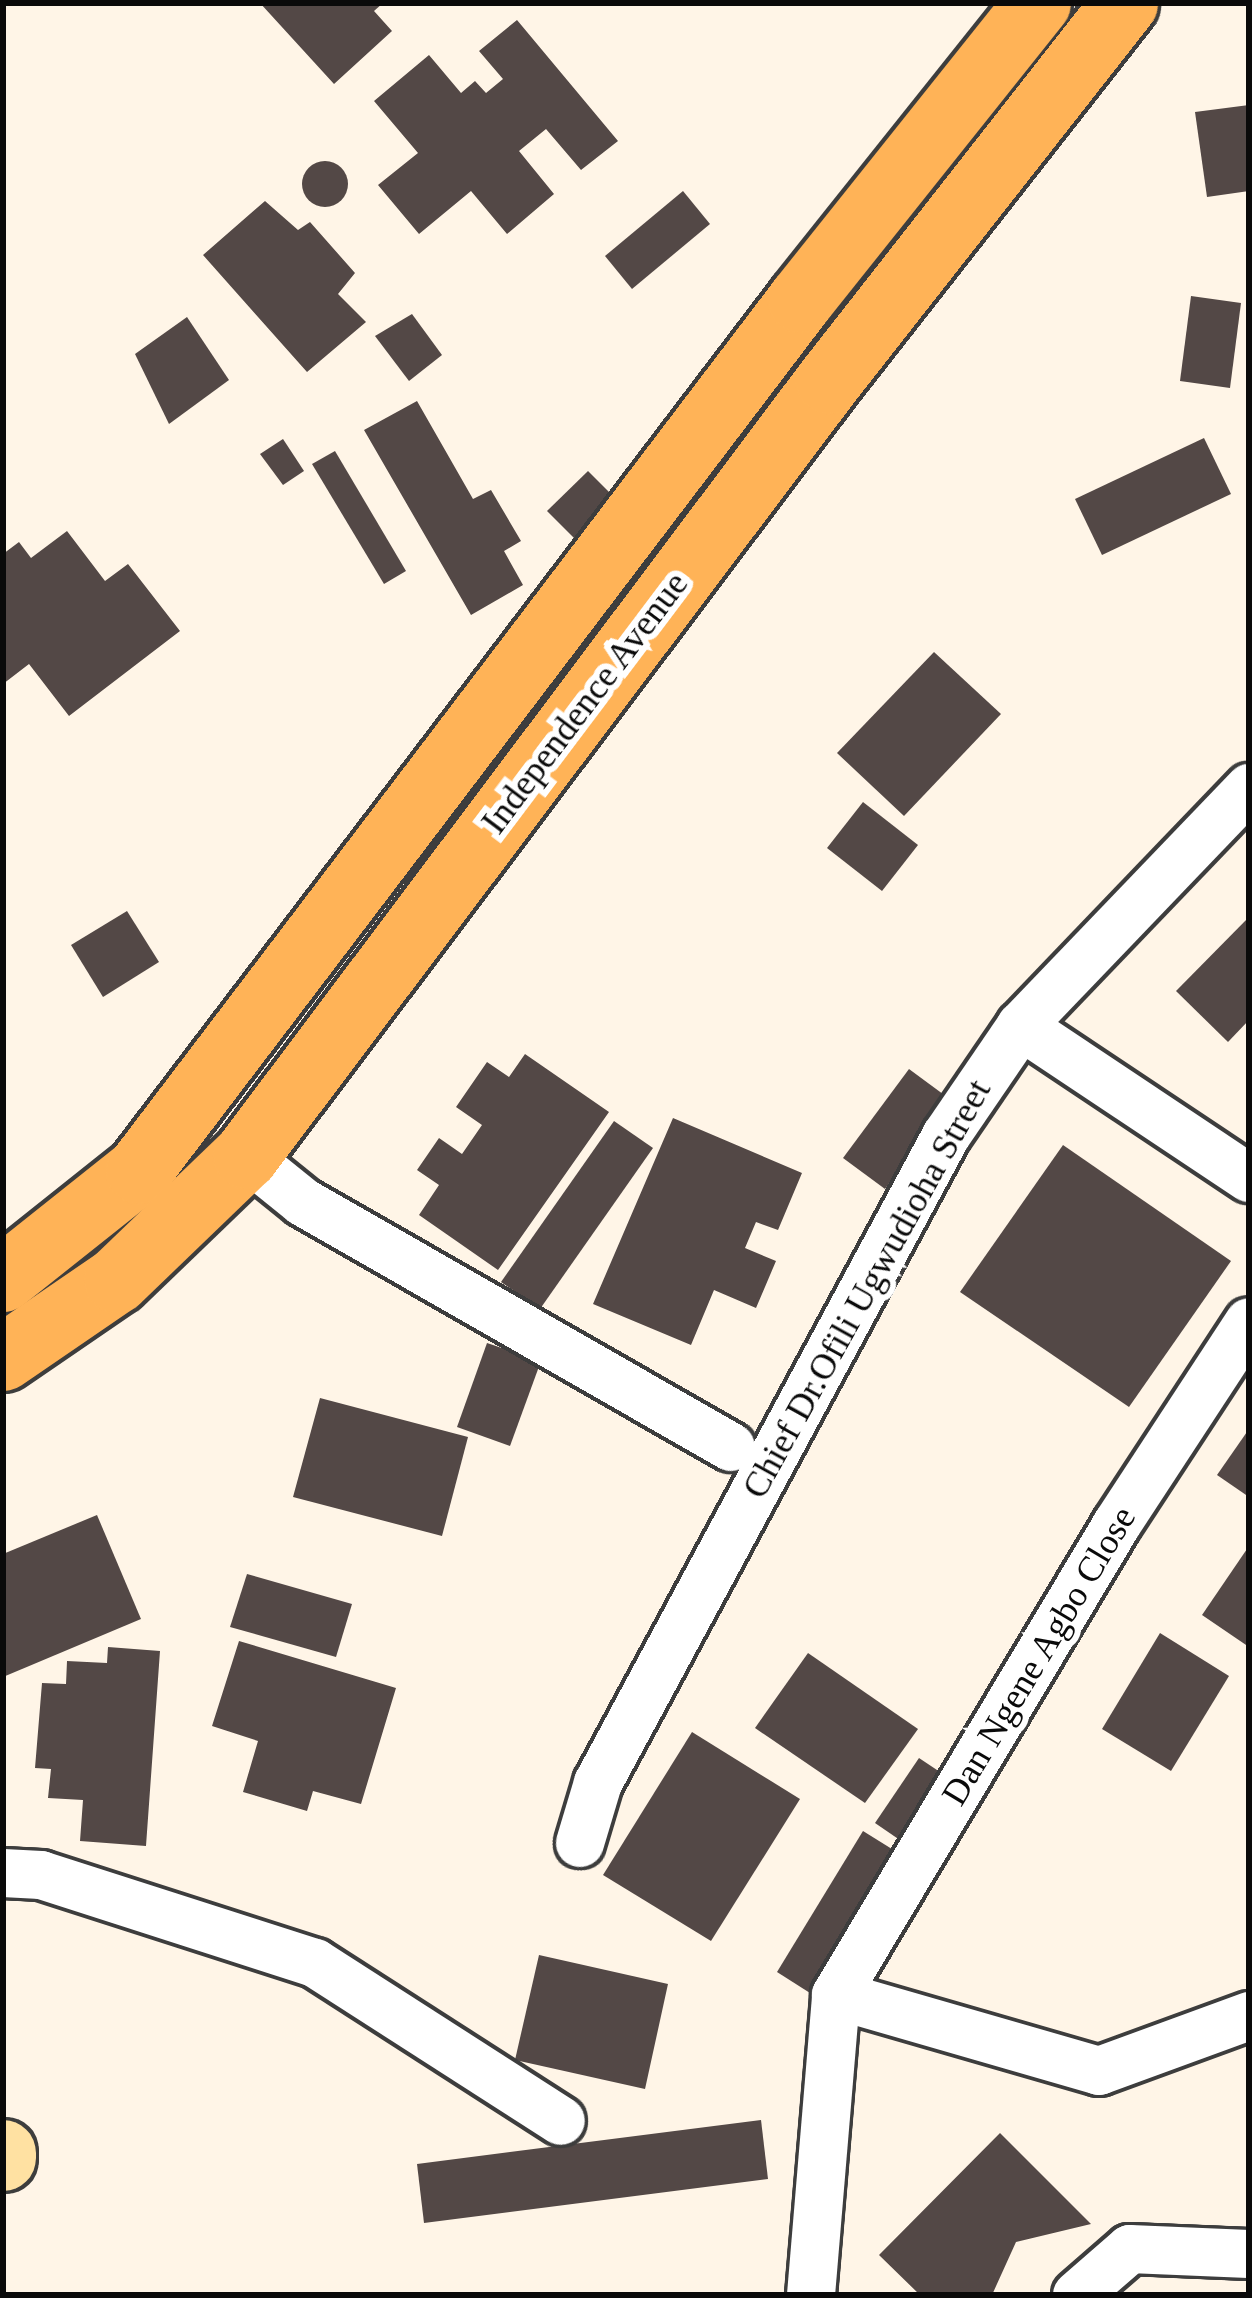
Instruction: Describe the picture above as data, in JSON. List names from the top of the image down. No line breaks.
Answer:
{"streets":{"main road":["Independence Avenue"],"street":["Chief Dr.Ofili Ugwudioha Street","Dan Ngene Agbo Close"]}}
